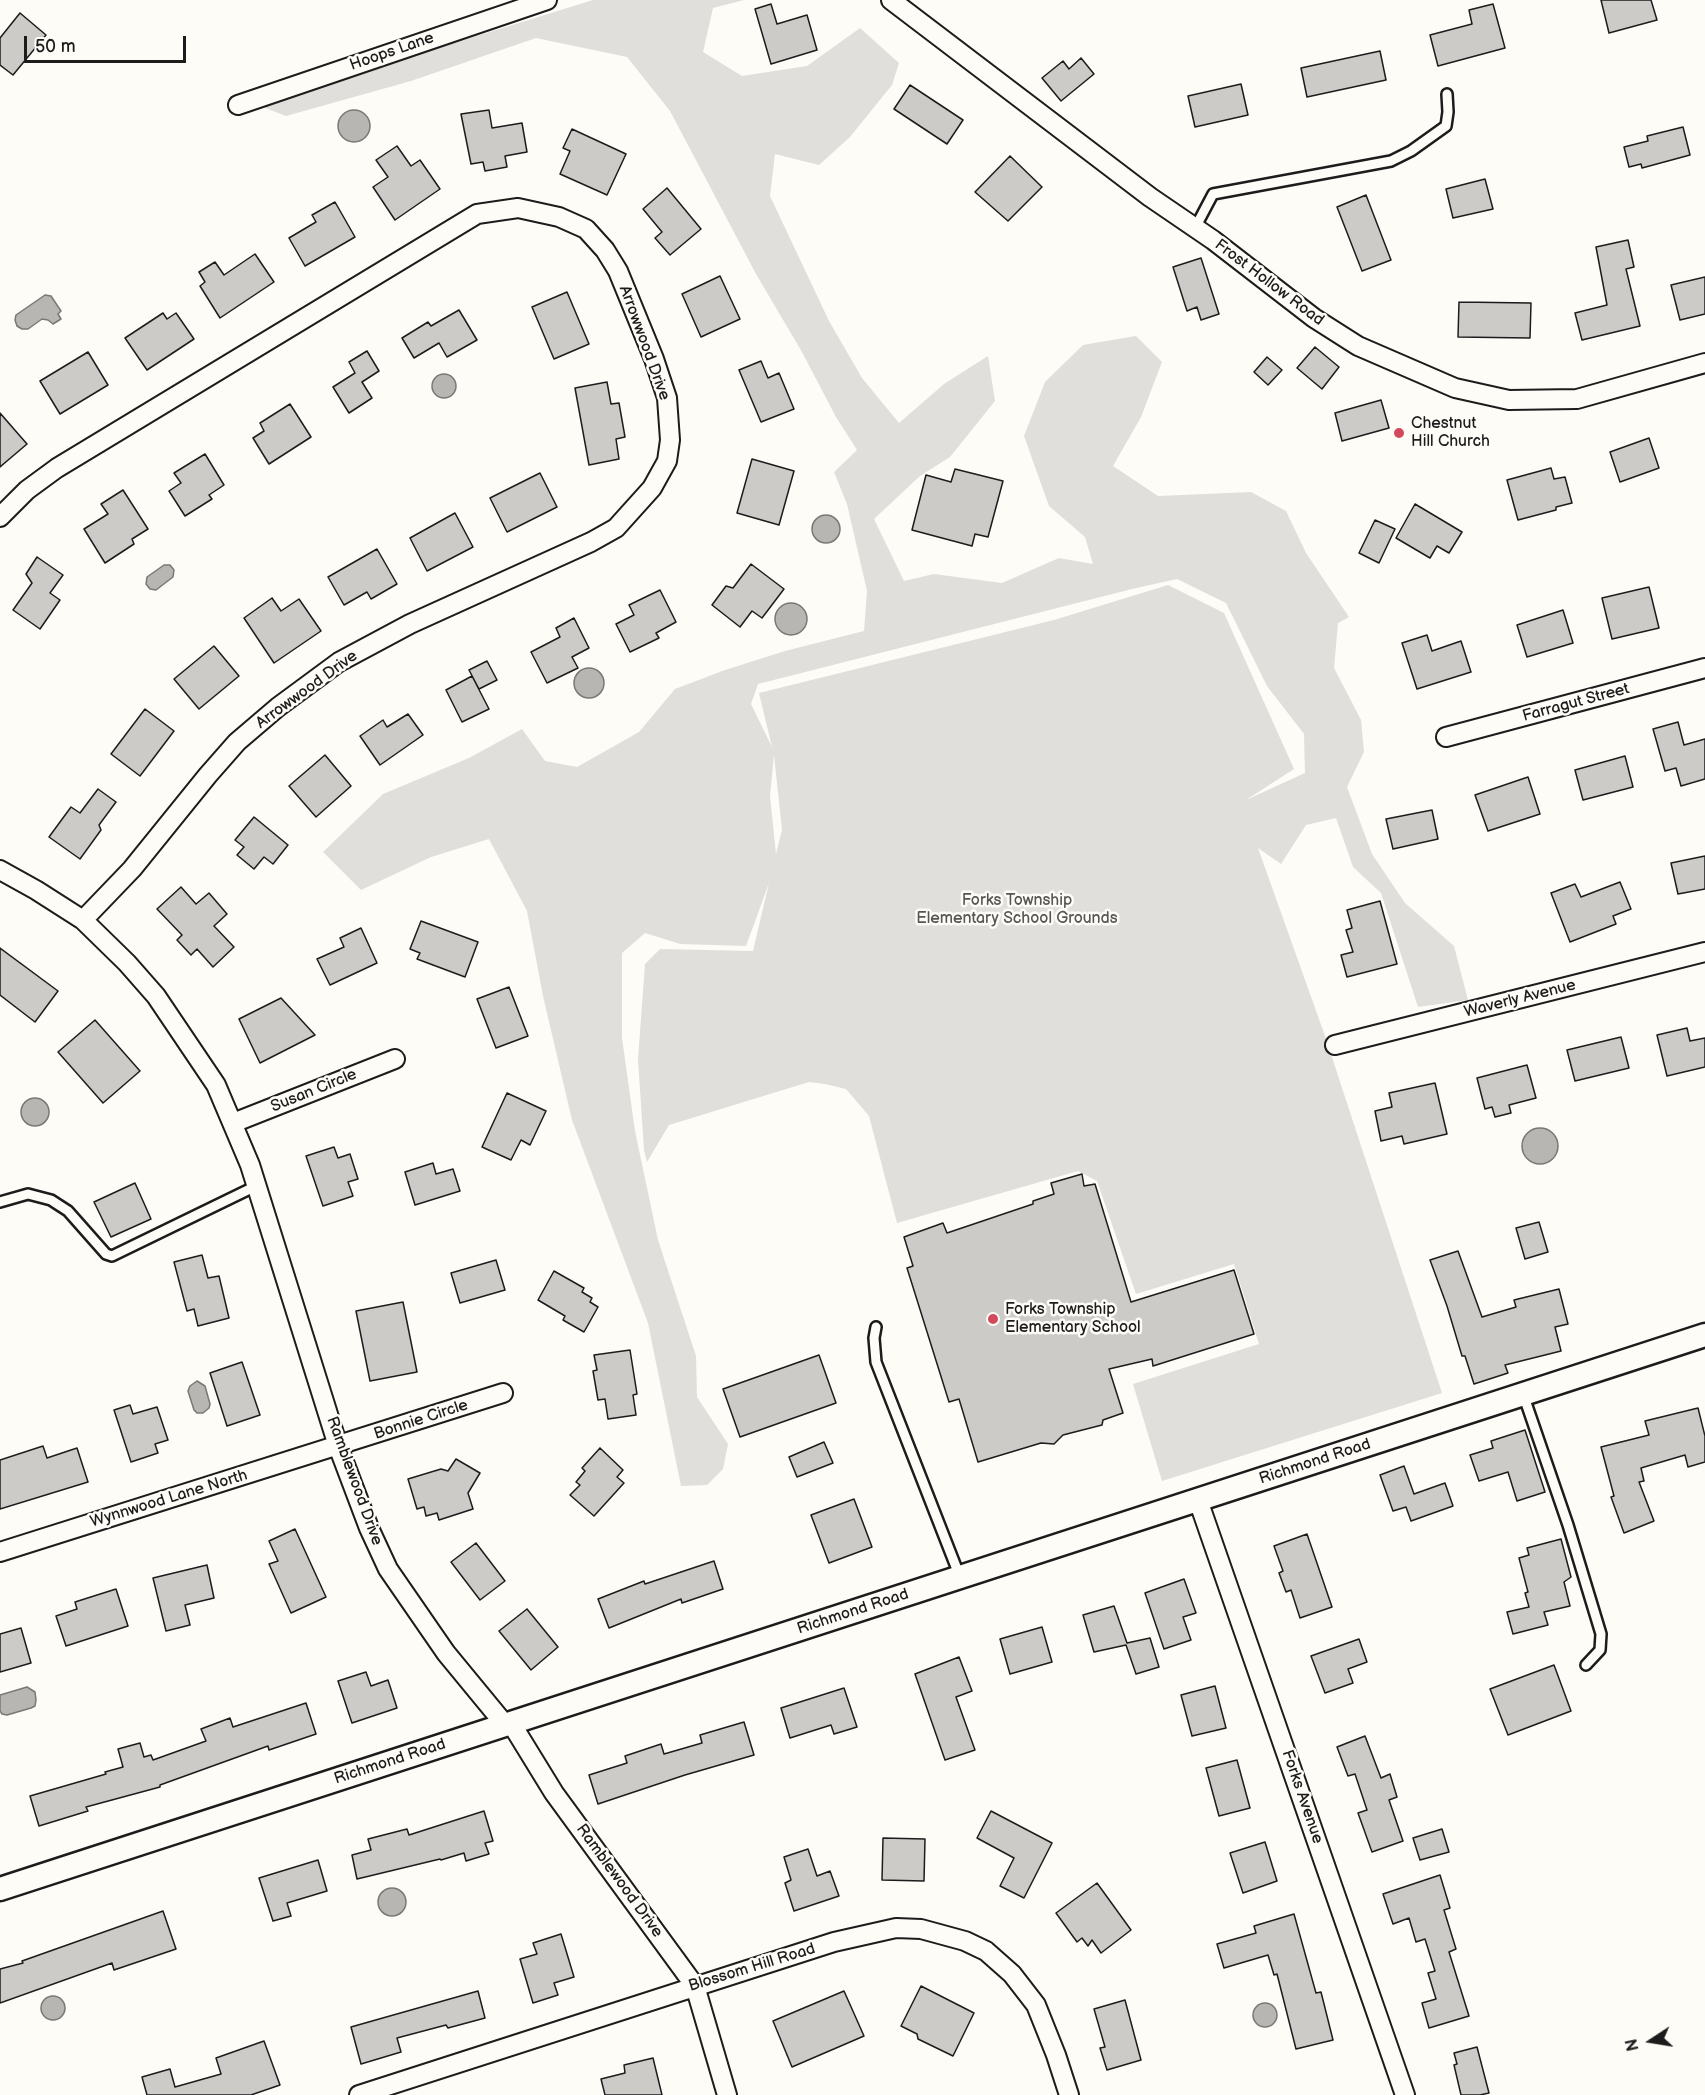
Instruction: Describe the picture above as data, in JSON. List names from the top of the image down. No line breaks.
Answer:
{"streets":{"street":["Hoops Lane","Frost Hollow Road","Arrowwood Drive","Farragut Street","Waverly Avenue","Susan Circle","Bonnie Circle","Richmond Road","Ramblewood Drive","Wynnwood Lane North","Forks Avenue","Blossom Hill Road"]},"crossings":[["Arrowwood Drive","Ramblewood Drive"],["Susan Circle","Ramblewood Drive"],["Bonnie Circle","Ramblewood Drive"],["Bonnie Circle","Wynnwood Lane North"],["Richmond Road","Ramblewood Drive"],["Richmond Road","Forks Avenue"],["Ramblewood Drive","Wynnwood Lane North"],["Ramblewood Drive","Blossom Hill Road"]],"parks":["Forks Township Elementary School Grounds"],"places":["Chestnut Hill Church","Forks Township Elementary School"],"scale_bar":"50 m","north":"left"}
